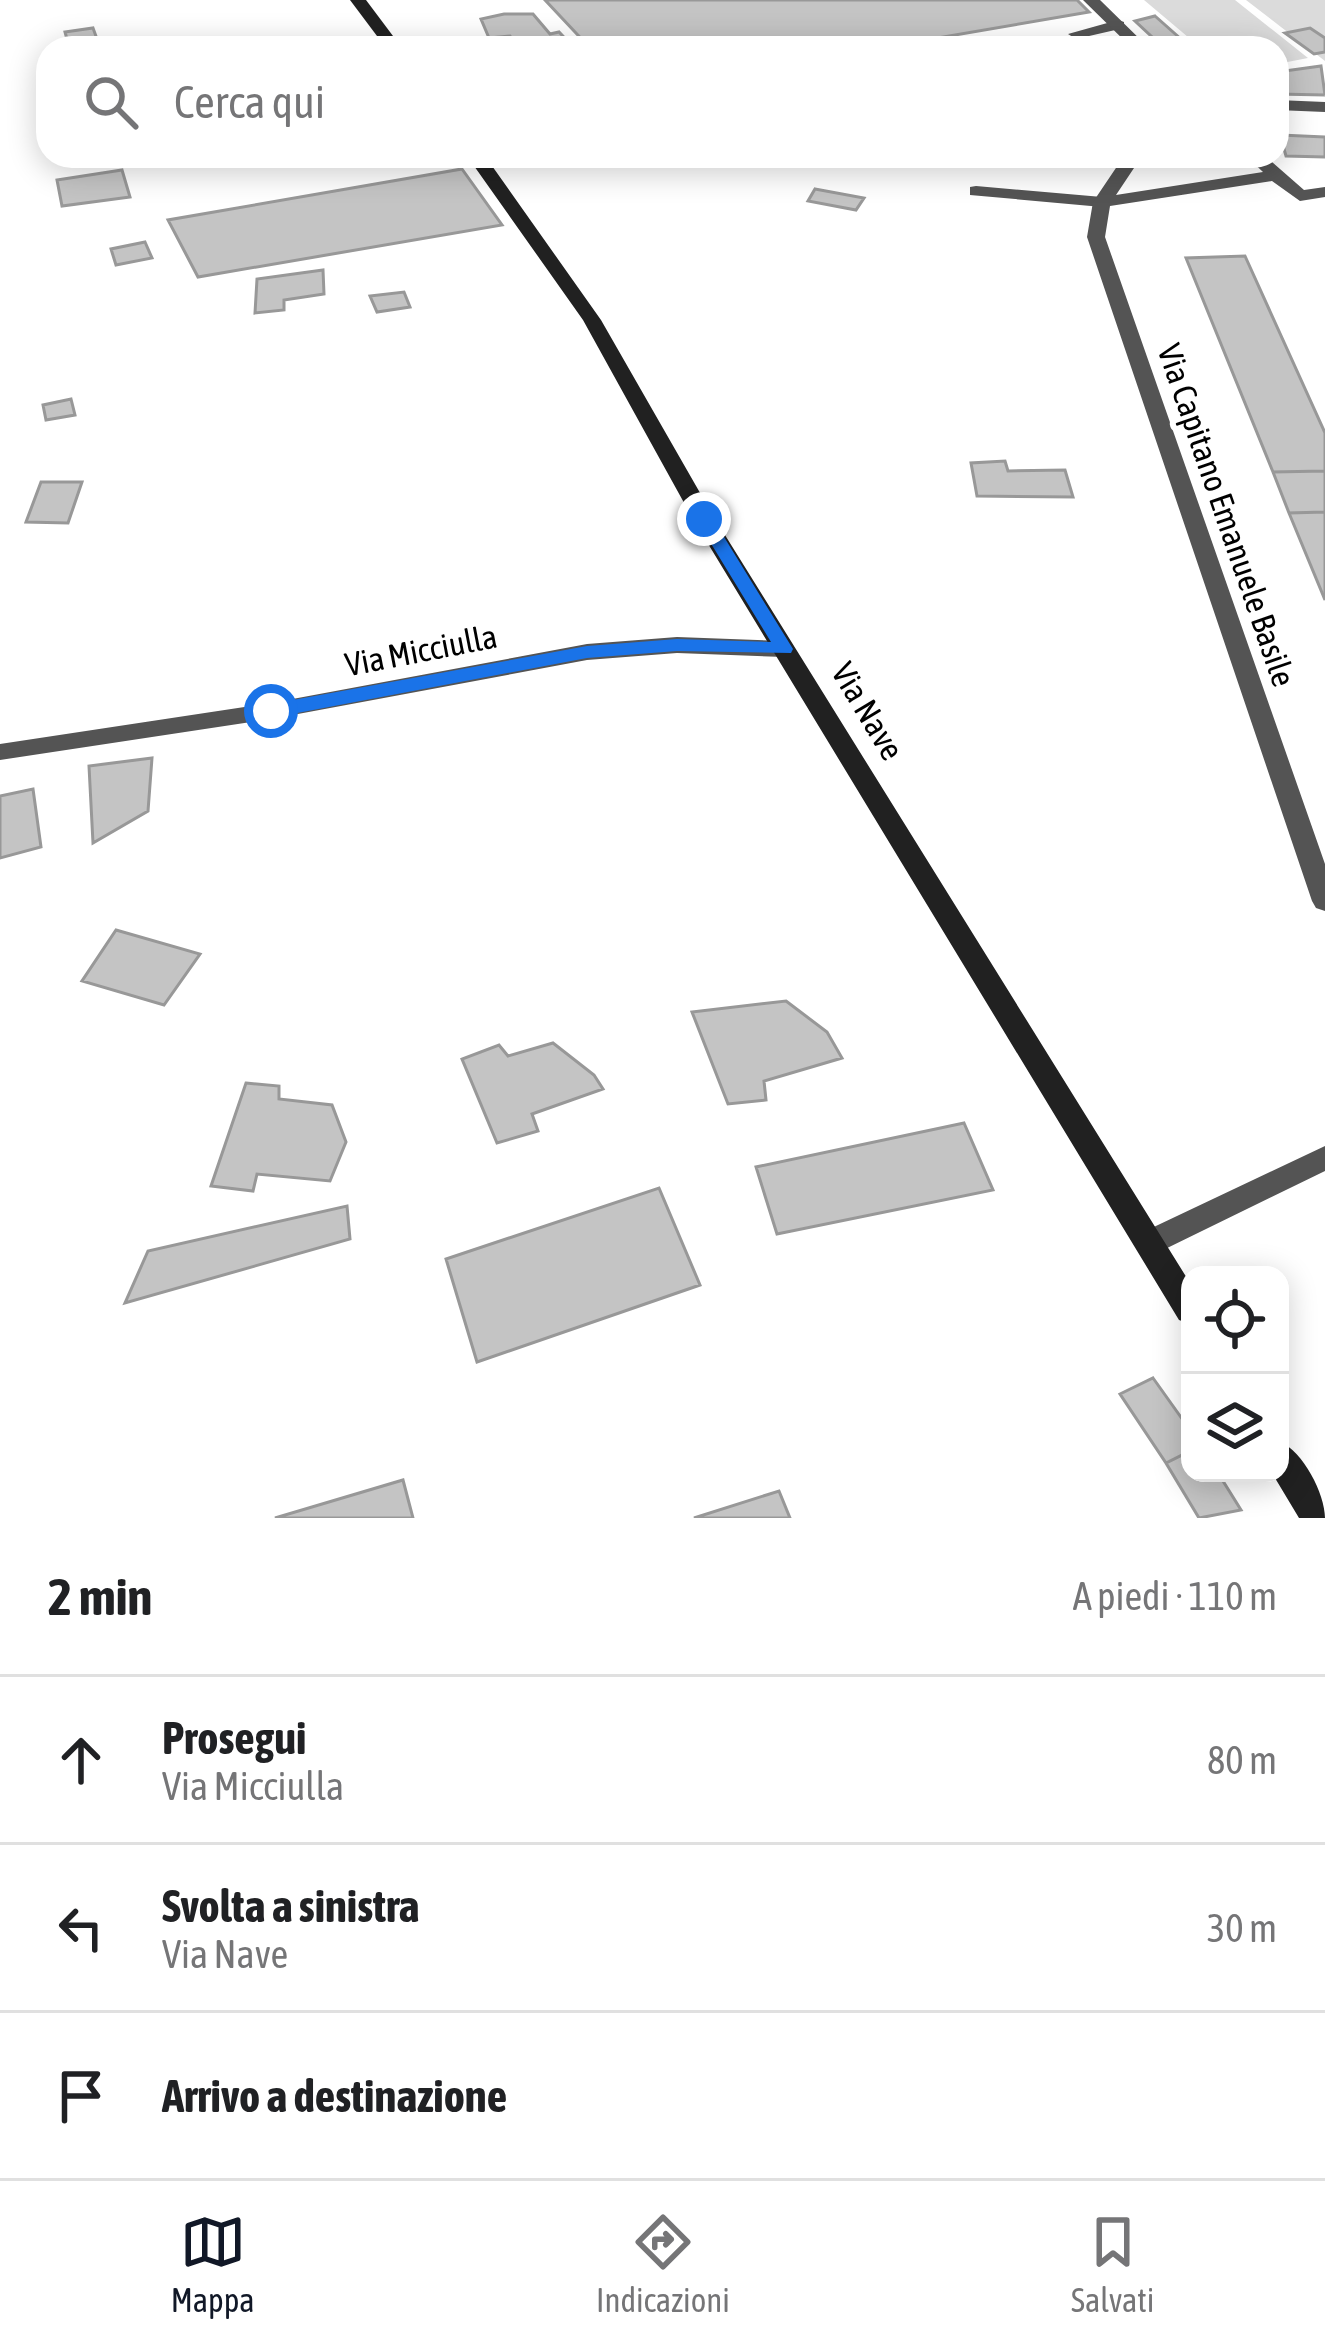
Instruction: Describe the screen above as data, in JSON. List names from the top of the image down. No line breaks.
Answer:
{"streets":{"street":["Via Capitano Emanuele Basile","Via Micciulla","Via Nave"]},"crossings":[["Via Micciulla","Via Nave"]],"page":{"search":"Cerca qui","heading":["2 min","A piedi · 110 m"],"list":[["Prosegui","Via Micciulla","80 m"],["Svolta a sinistra","Via Nave","30 m"],"Arrivo a destinazione"],"nav":["Mappa","Indicazioni","Salvati"]}}
